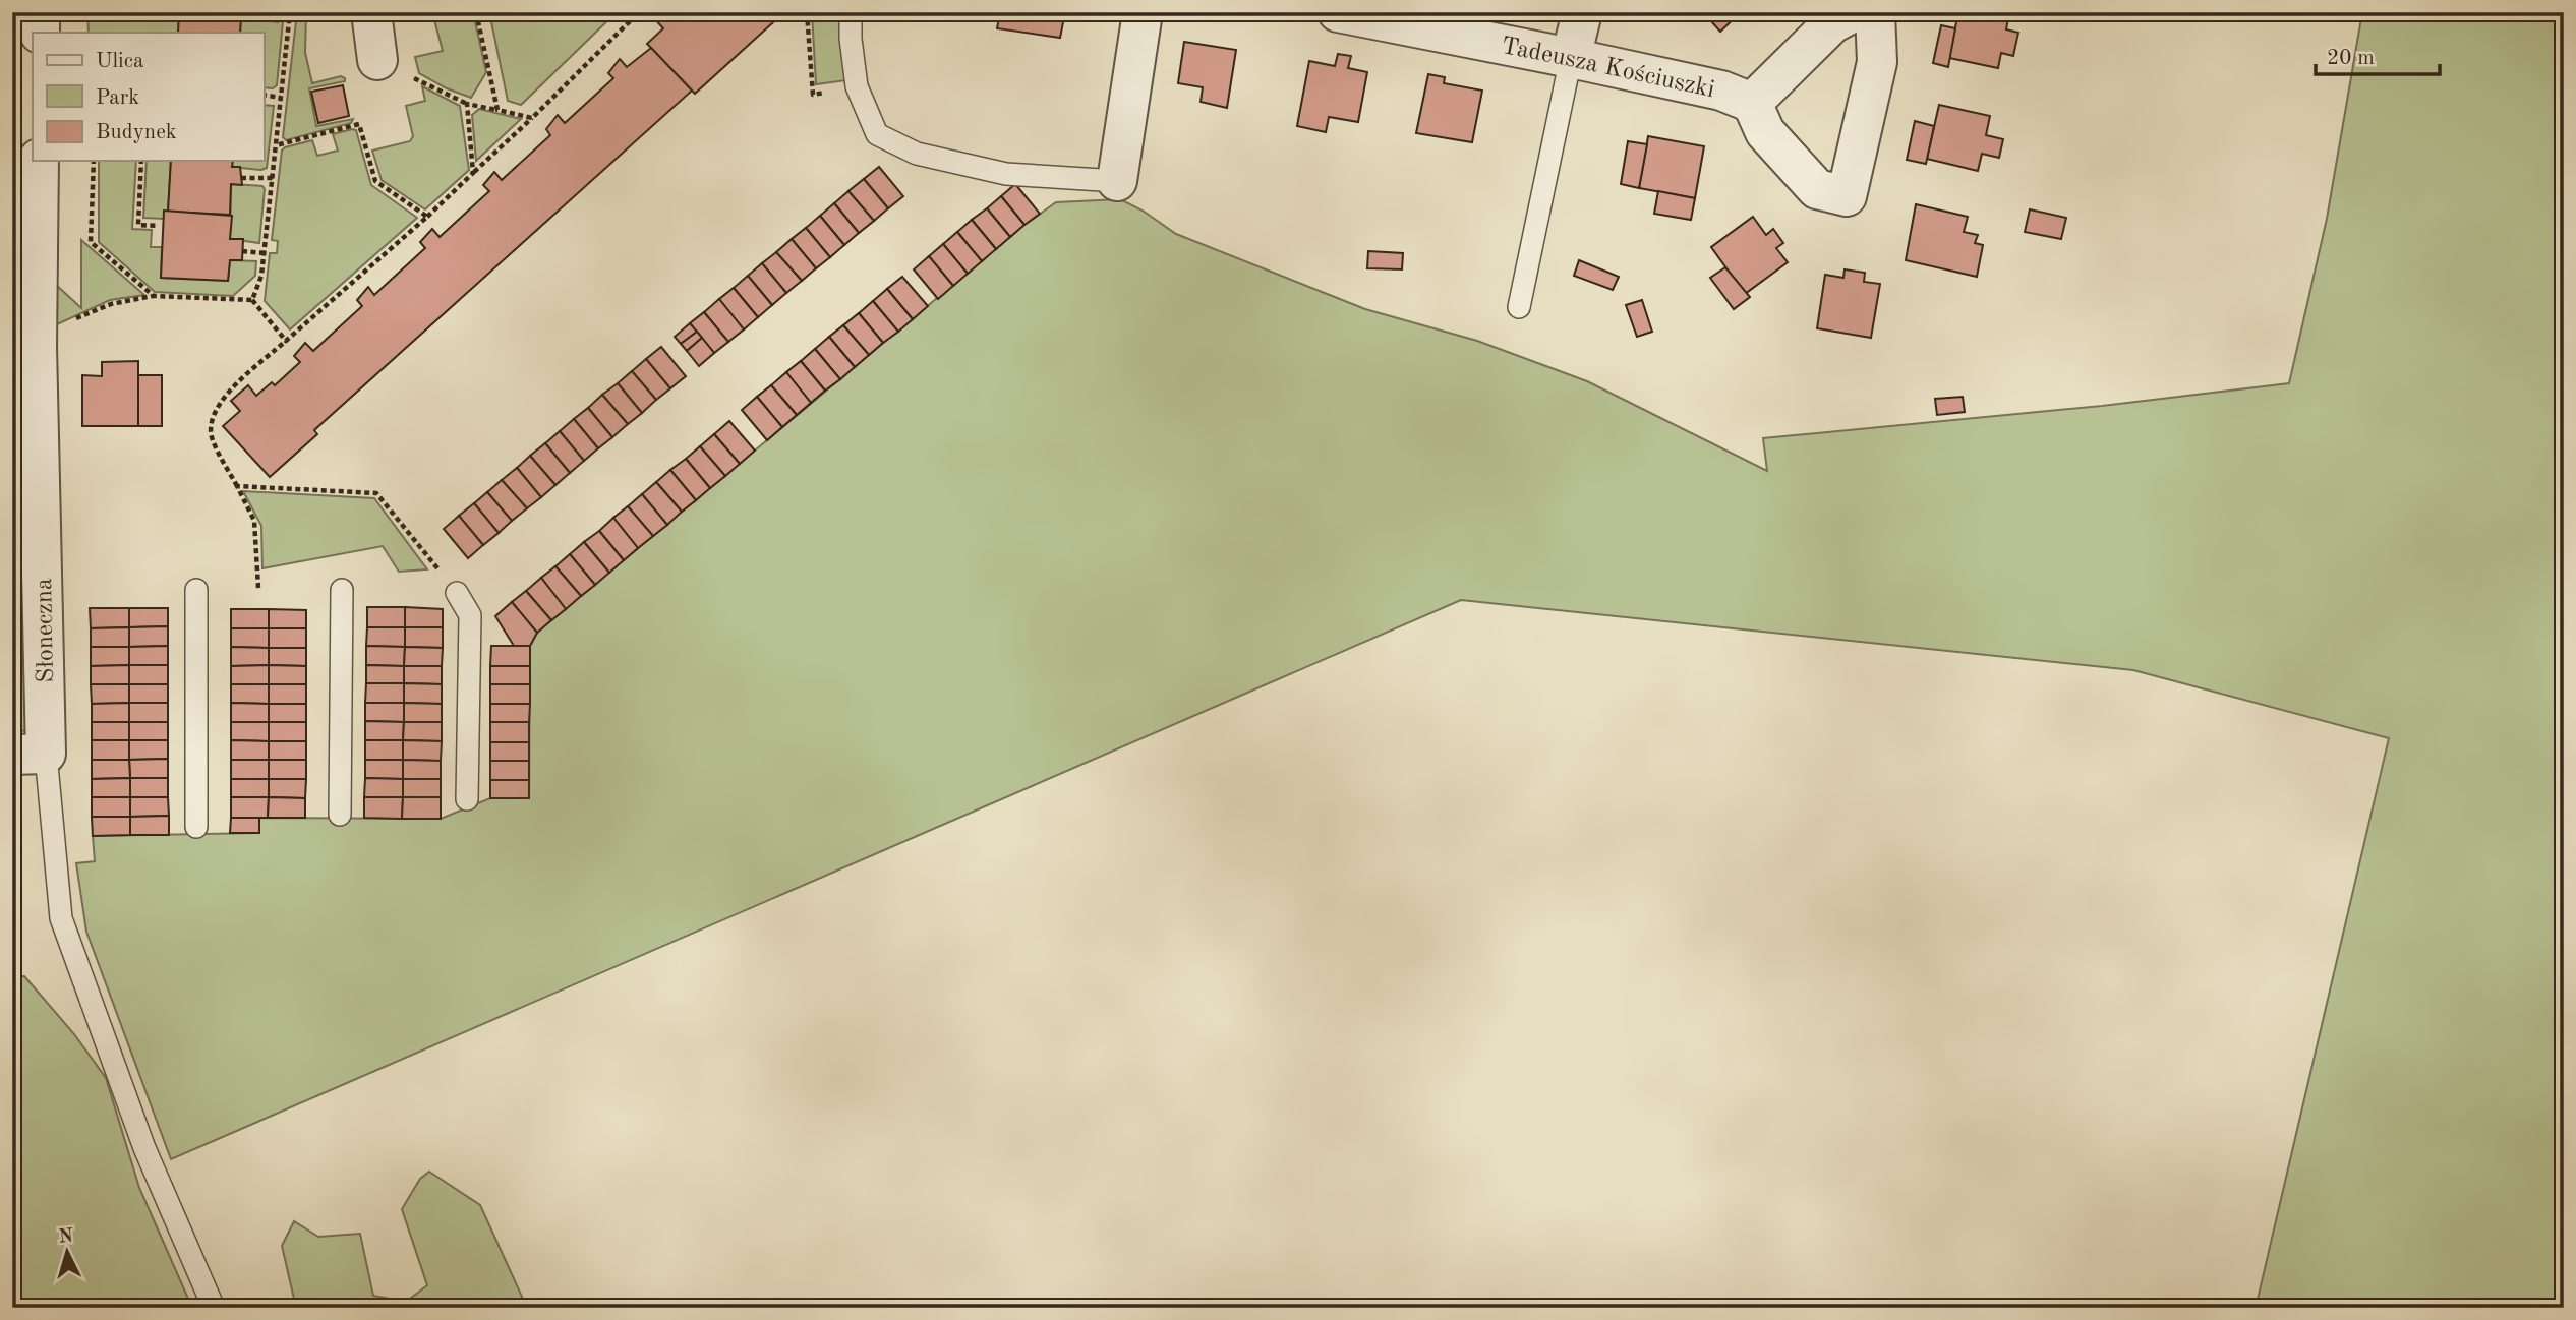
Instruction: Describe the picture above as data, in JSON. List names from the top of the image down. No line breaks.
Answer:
{"streets":{"street":["Tadeusza Kościuszki","Słoneczna"]},"legend":["Ulica","Park","Budynek"],"scale_bar":"20 m","north":"top"}
